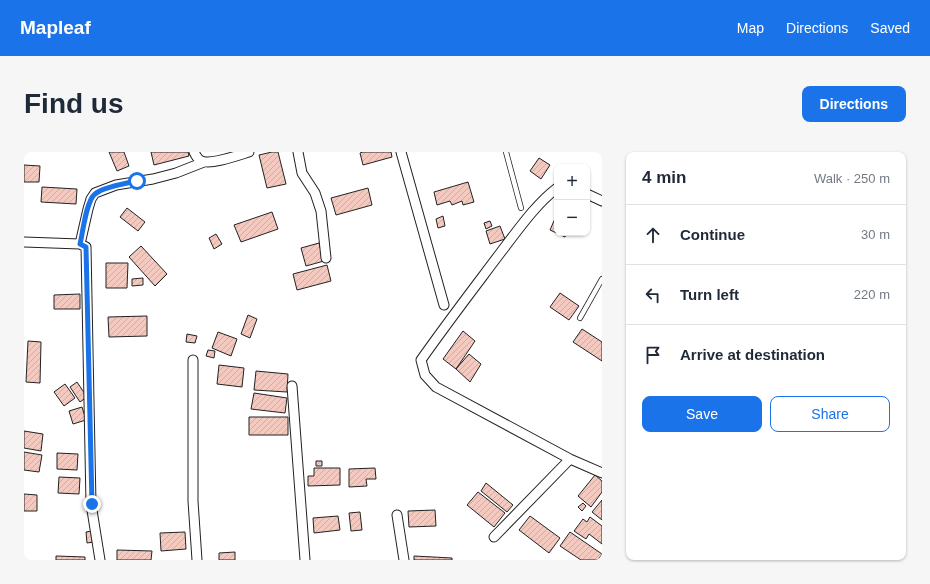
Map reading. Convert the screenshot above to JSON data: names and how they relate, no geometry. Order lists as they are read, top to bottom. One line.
{"page":{"header":"Mapleaf","nav":["Map","Directions","Saved"],"buttons":["Directions",["Save","Share"]],"title":"Find us","heading":["4 min","Walk · 250 m"],"map_buttons":["+","−"],"list":[["Continue","30 m"],["Turn left","220 m"],"Arrive at destination"]}}
